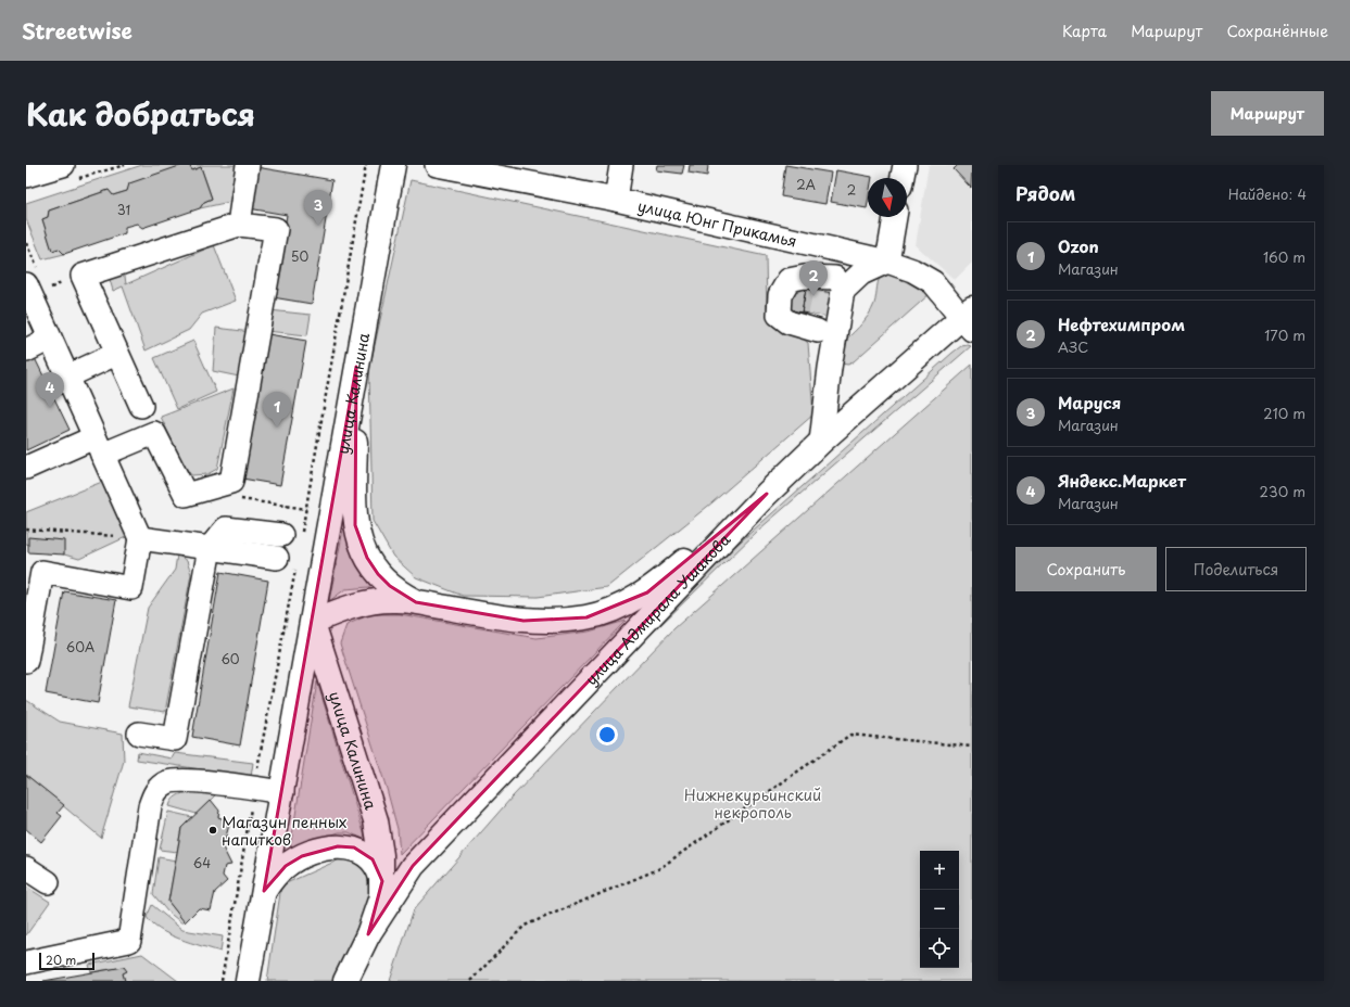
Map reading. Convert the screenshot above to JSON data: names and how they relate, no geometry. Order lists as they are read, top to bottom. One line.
{"streets":{"main road":["улица Калинина","улица Адмирала Ушакова"],"street":["улица Юнг Прикамья"]},"crossings":[["улица Юнг Прикамья","улица Адмирала Ушакова"],["улица Калинина","улица Адмирала Ушакова"]],"parks":["Нижнекурьинский некрополь"],"places":["Магазин пенных напитков"],"house_numbers":["2А","2","31","50","60А","60","64"],"scale_bar":"20 m","north":"bottom","page":{"header":"Streetwise","nav":["Карта","Маршрут","Сохранённые"],"title":"Как добраться","buttons":["Маршрут",["Сохранить","Поделиться"]],"heading":["Рядом","Найдено: 4"],"pins":["3","2","4","1"],"list":[{"mark":"1","name":"Ozon","note":"Магазин","value":"160 m"},{"mark":"2","name":"Нефтехимпром","note":"АЗС","value":"170 m"},{"mark":"3","name":"Маруся","note":"Магазин","value":"210 m"},{"mark":"4","name":"Яндекс.Маркет","note":"Магазин","value":"230 m"}],"map_buttons":["+","−"],"scale":"20 m"}}
